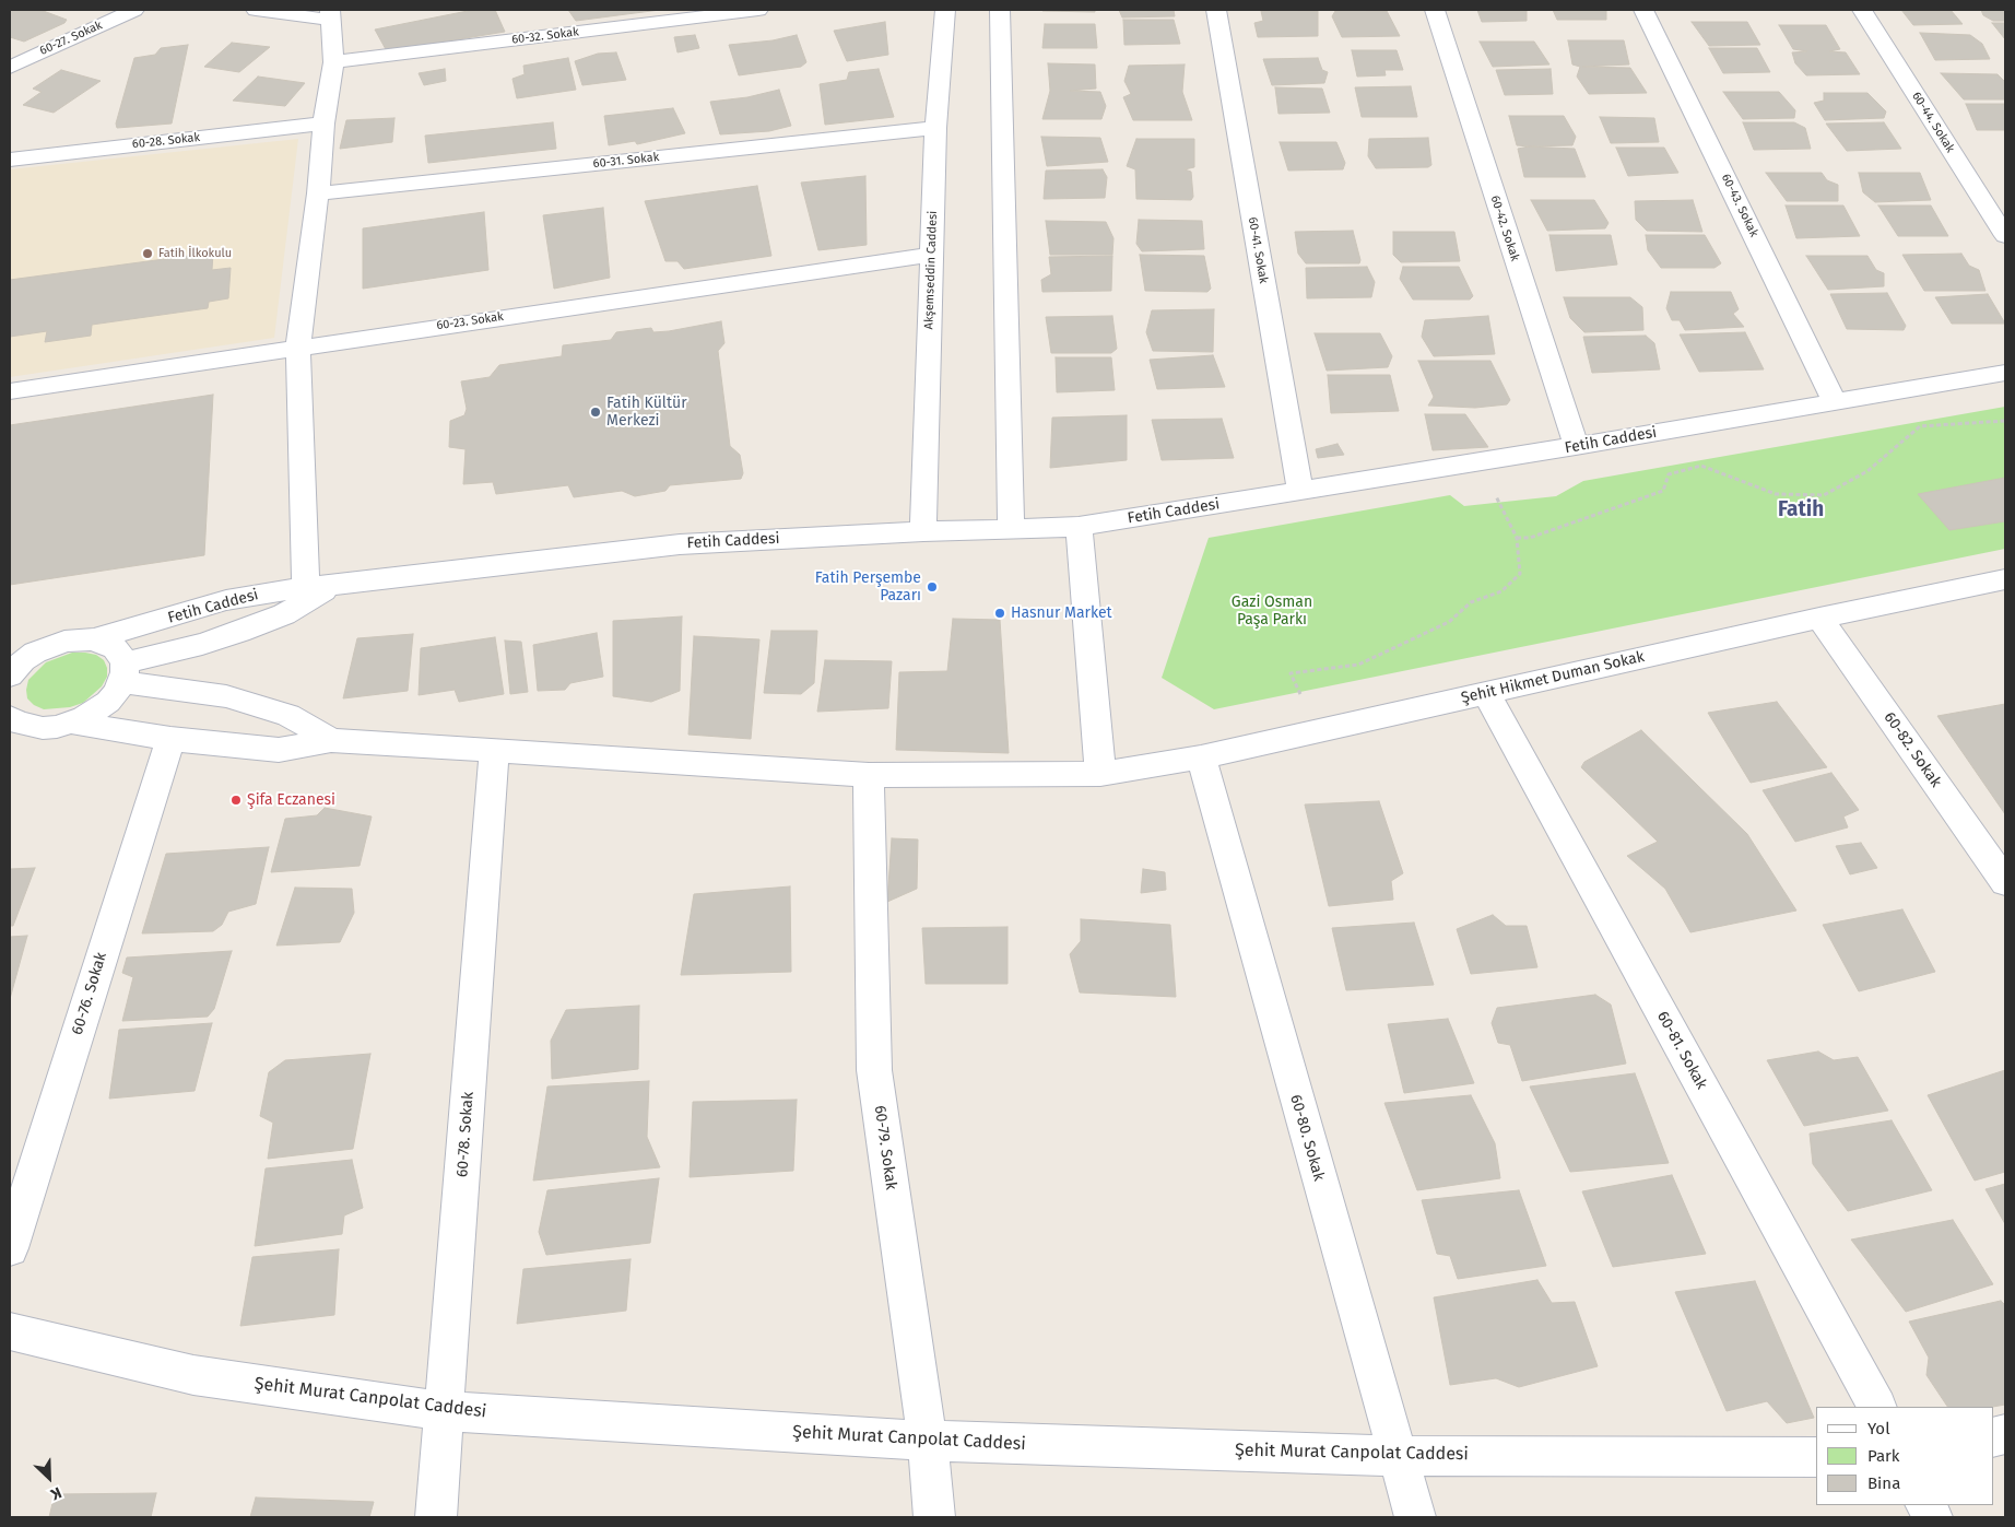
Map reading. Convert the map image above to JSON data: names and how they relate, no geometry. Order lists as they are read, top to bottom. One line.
{"streets":{"street":["60-32. Sokak","60-27. Sokak","60-44. Sokak","60-28. Sokak","60-31. Sokak","60-43. Sokak","60-42. Sokak","60-41. Sokak","Akşemseddin Caddesi","60-23. Sokak","Fetih Caddesi","Şehit Hikmet Duman Sokak","60-82. Sokak","60-76. Sokak","60-81. Sokak","60-78. Sokak","60-80. Sokak","60-79. Sokak","Şehit Murat Canpolat Caddesi"]},"crossings":[["60-31. Sokak","Akşemseddin Caddesi"],["60-43. Sokak","Fetih Caddesi"],["60-42. Sokak","Fetih Caddesi"],["60-41. Sokak","Fetih Caddesi"],["Akşemseddin Caddesi","60-23. Sokak"],["Akşemseddin Caddesi","Fetih Caddesi"],["Şehit Hikmet Duman Sokak","60-82. Sokak"],["Şehit Hikmet Duman Sokak","60-81. Sokak"],["Şehit Hikmet Duman Sokak","60-78. Sokak"],["Şehit Hikmet Duman Sokak","60-80. Sokak"],["Şehit Hikmet Duman Sokak","60-79. Sokak"],["60-78. Sokak","Şehit Murat Canpolat Caddesi"],["60-80. Sokak","Şehit Murat Canpolat Caddesi"],["60-79. Sokak","Şehit Murat Canpolat Caddesi"]],"districts":["Fatih"],"parks":["Gazi Osman Paşa Parkı"],"places":["Fatih İlkokulu","Fatih Kültür Merkezi","Fatih Perşembe Pazarı","Hasnur Market","Şifa Eczanesi"],"legend":["Yol","Park","Bina"],"north":"bottom right"}
